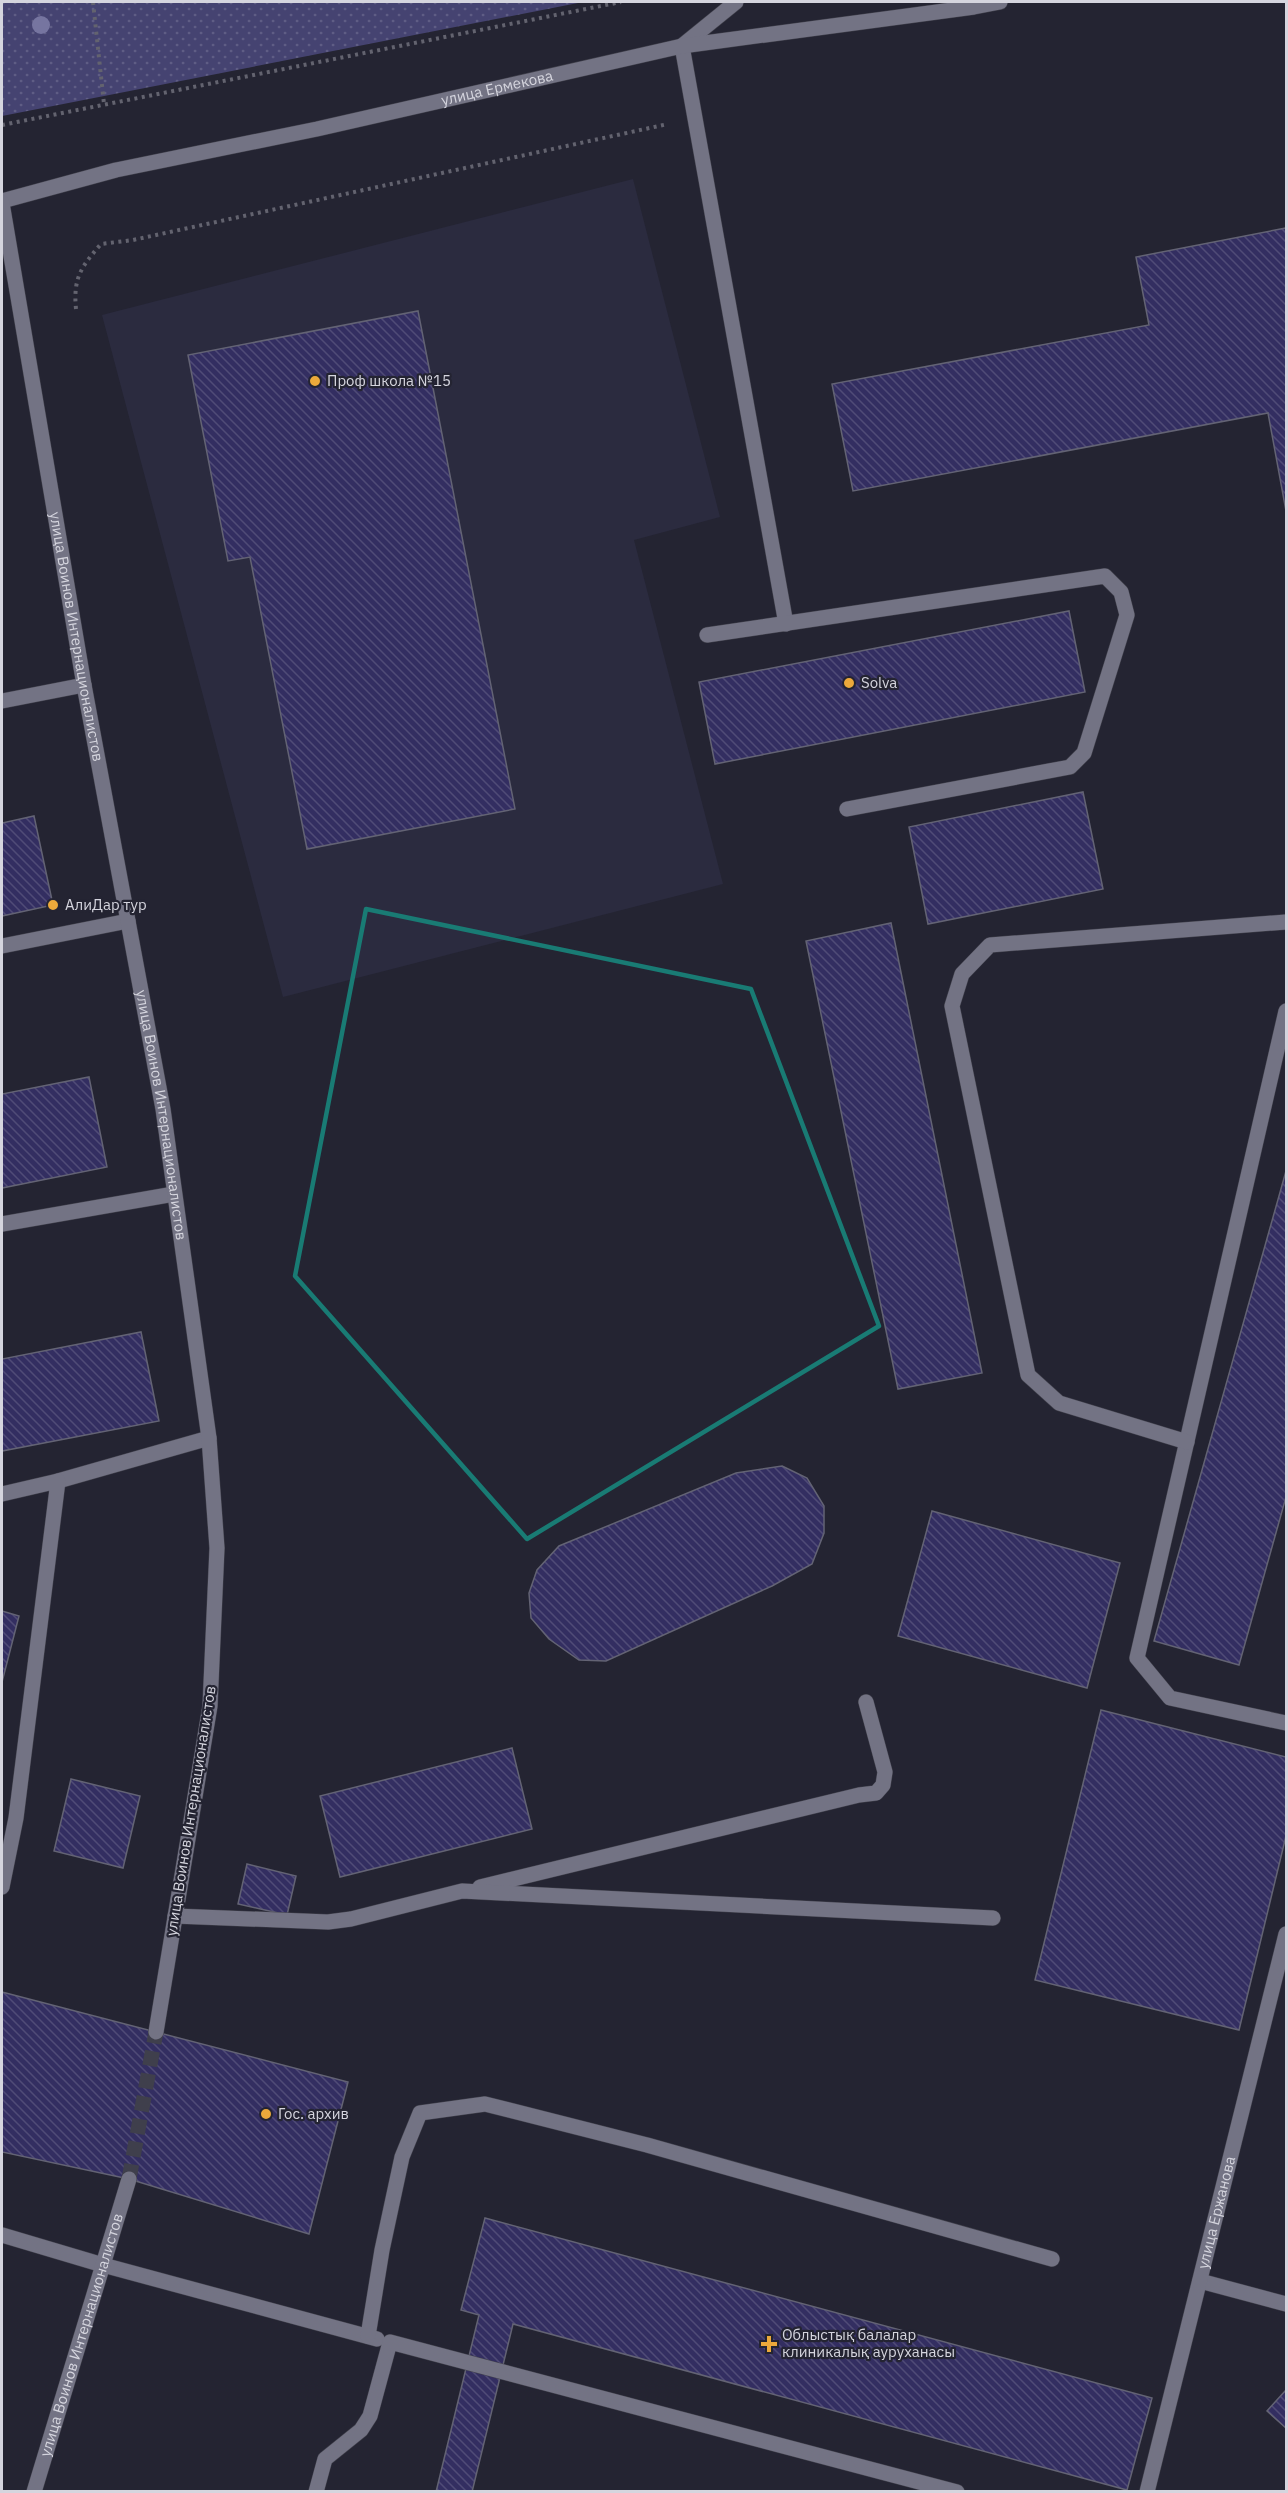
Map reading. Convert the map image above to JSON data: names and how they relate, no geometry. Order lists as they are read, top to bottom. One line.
{"streets":{"main road":["улица Ермекова","улица Воинов Интернационалистов","улица Ержанова"]},"crossings":[["улица Ермекова","улица Воинов Интернационалистов"]],"places":{"other":["Проф школа №15","Solva","АлиДар тур","Гос. архив"],"health":["Облыстық балалар клиникалық ауруханасы"]}}
